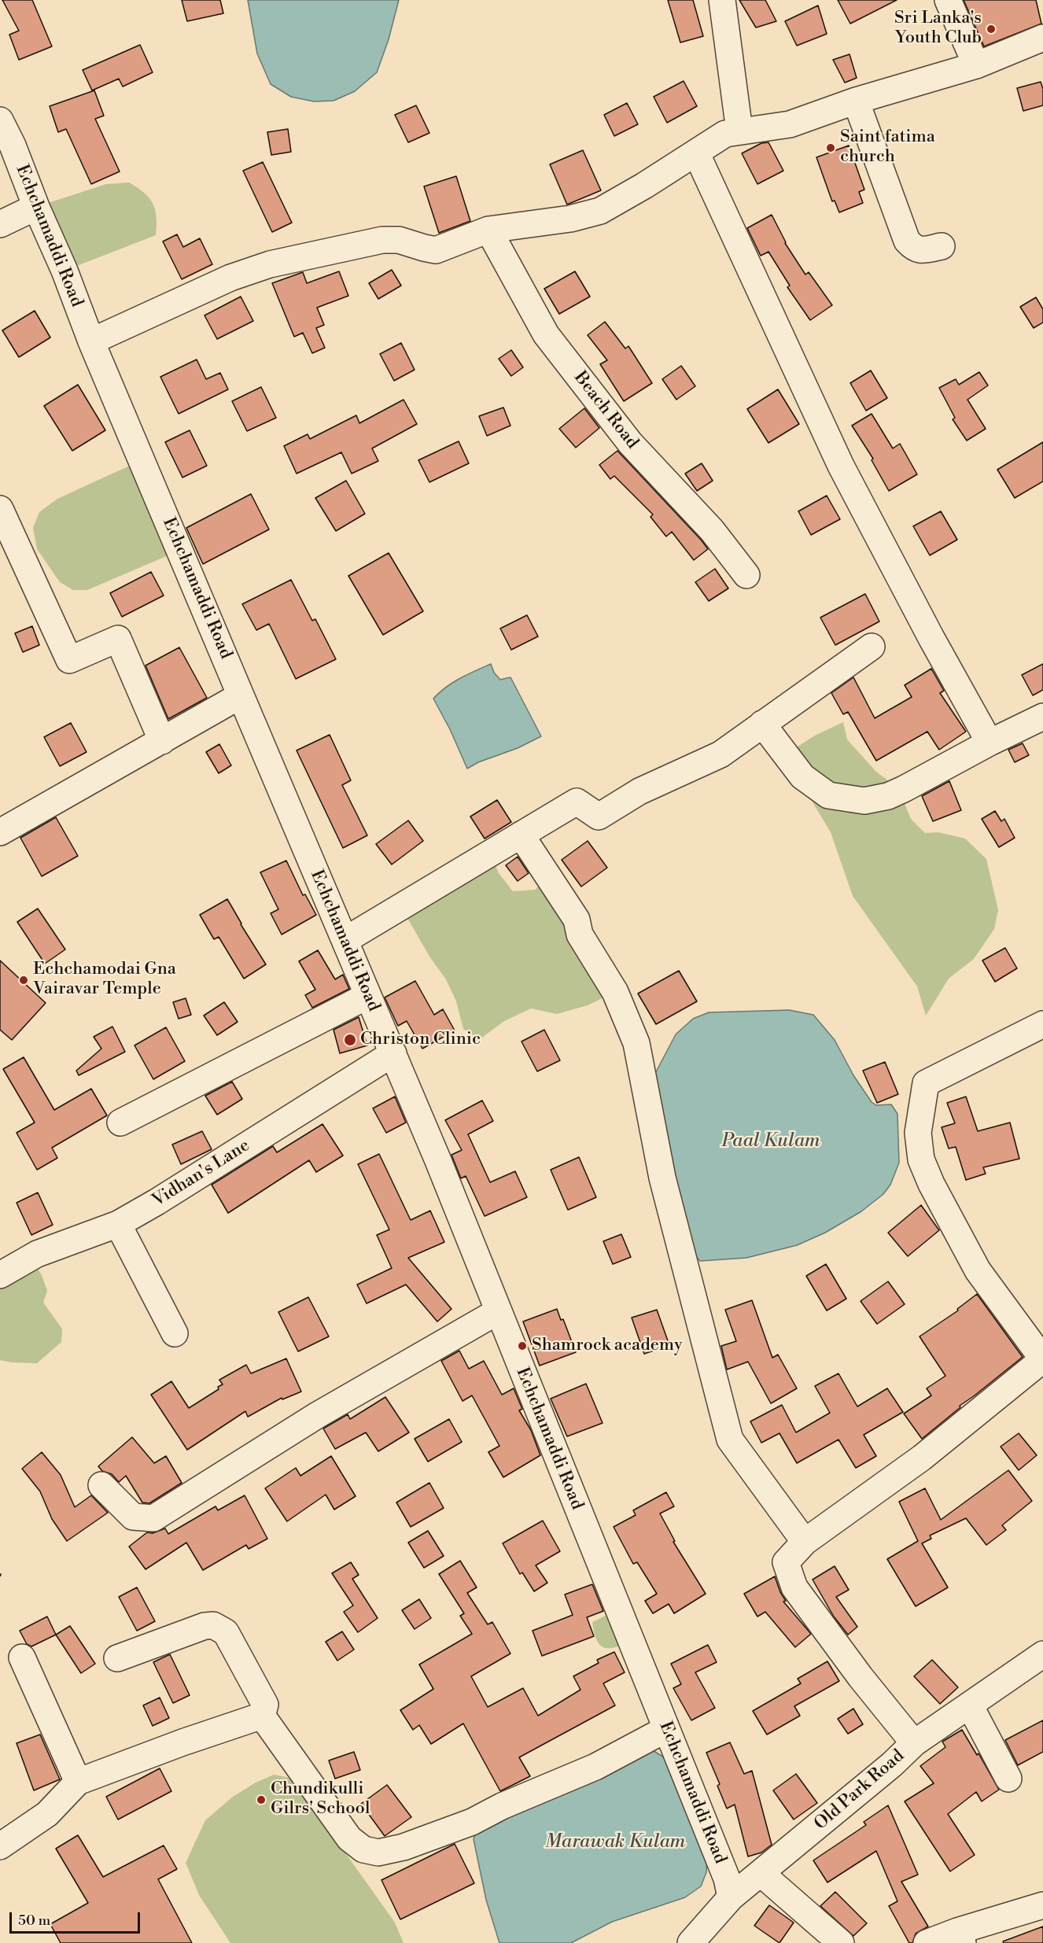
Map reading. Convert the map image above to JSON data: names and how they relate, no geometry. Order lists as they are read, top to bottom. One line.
{"streets":{"street":["Echchamaddi Road","Beach Road","Vidhan's Lane","Old Park Road"]},"crossings":[["Echchamaddi Road","Vidhan's Lane"],["Echchamaddi Road","Old Park Road"]],"water":["Paal Kulam","Marawak Kulam"],"places":["Sri Lanka's Youth Club","Saint fatima church","Echchamodai Gna Vairavar Temple","Christon Clinic","Shamrock academy","Chundikulli Gilrs' School"],"scale_bar":"50 m"}
